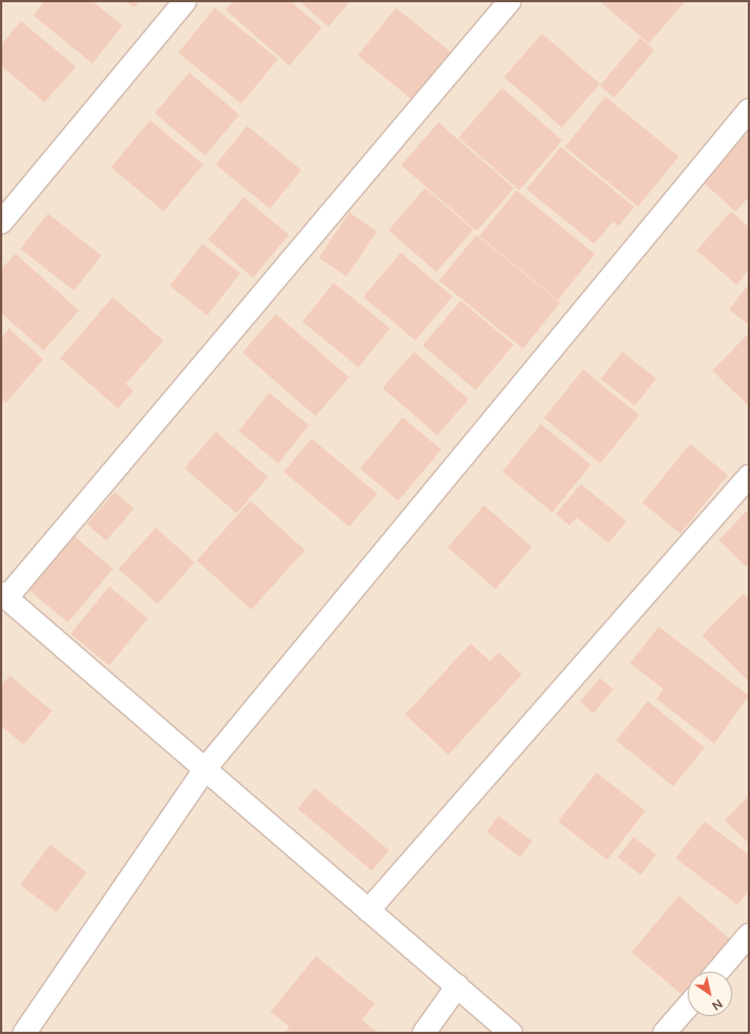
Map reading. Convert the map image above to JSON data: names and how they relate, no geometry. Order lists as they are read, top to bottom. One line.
{"north":"bottom right"}
